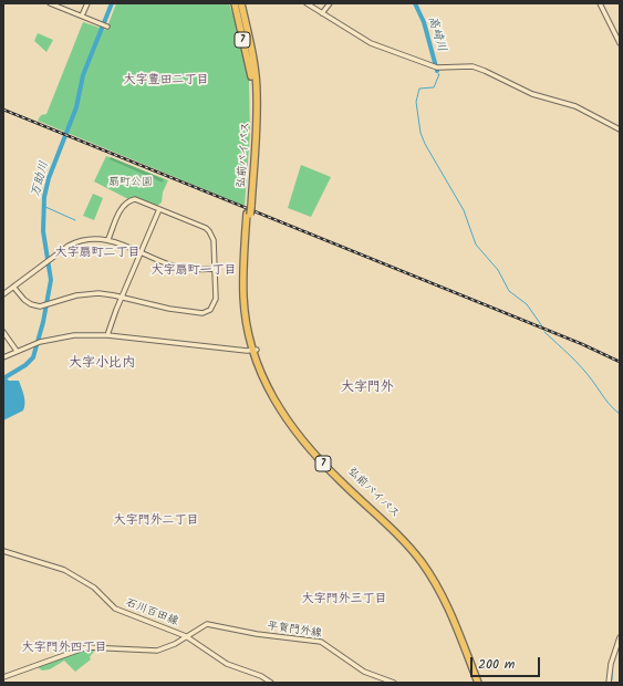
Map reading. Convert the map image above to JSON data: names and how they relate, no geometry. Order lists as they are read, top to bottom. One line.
{"streets":{"highway":["7","弘前バイパス"],"street":["石川百田線","平賀門外線"]},"crossings":[["7","弘前バイパス"],["石川百田線","平賀門外線"]],"districts":["大字豊田二丁目","大字扇町二丁目","大字扇町一丁目","大字小比内","大字門外","大字門外二丁目","大字門外三丁目","大字門外四丁目"],"water":["高崎川","万助川"],"parks":["扇町公園"],"scale_bar":"200 m"}
